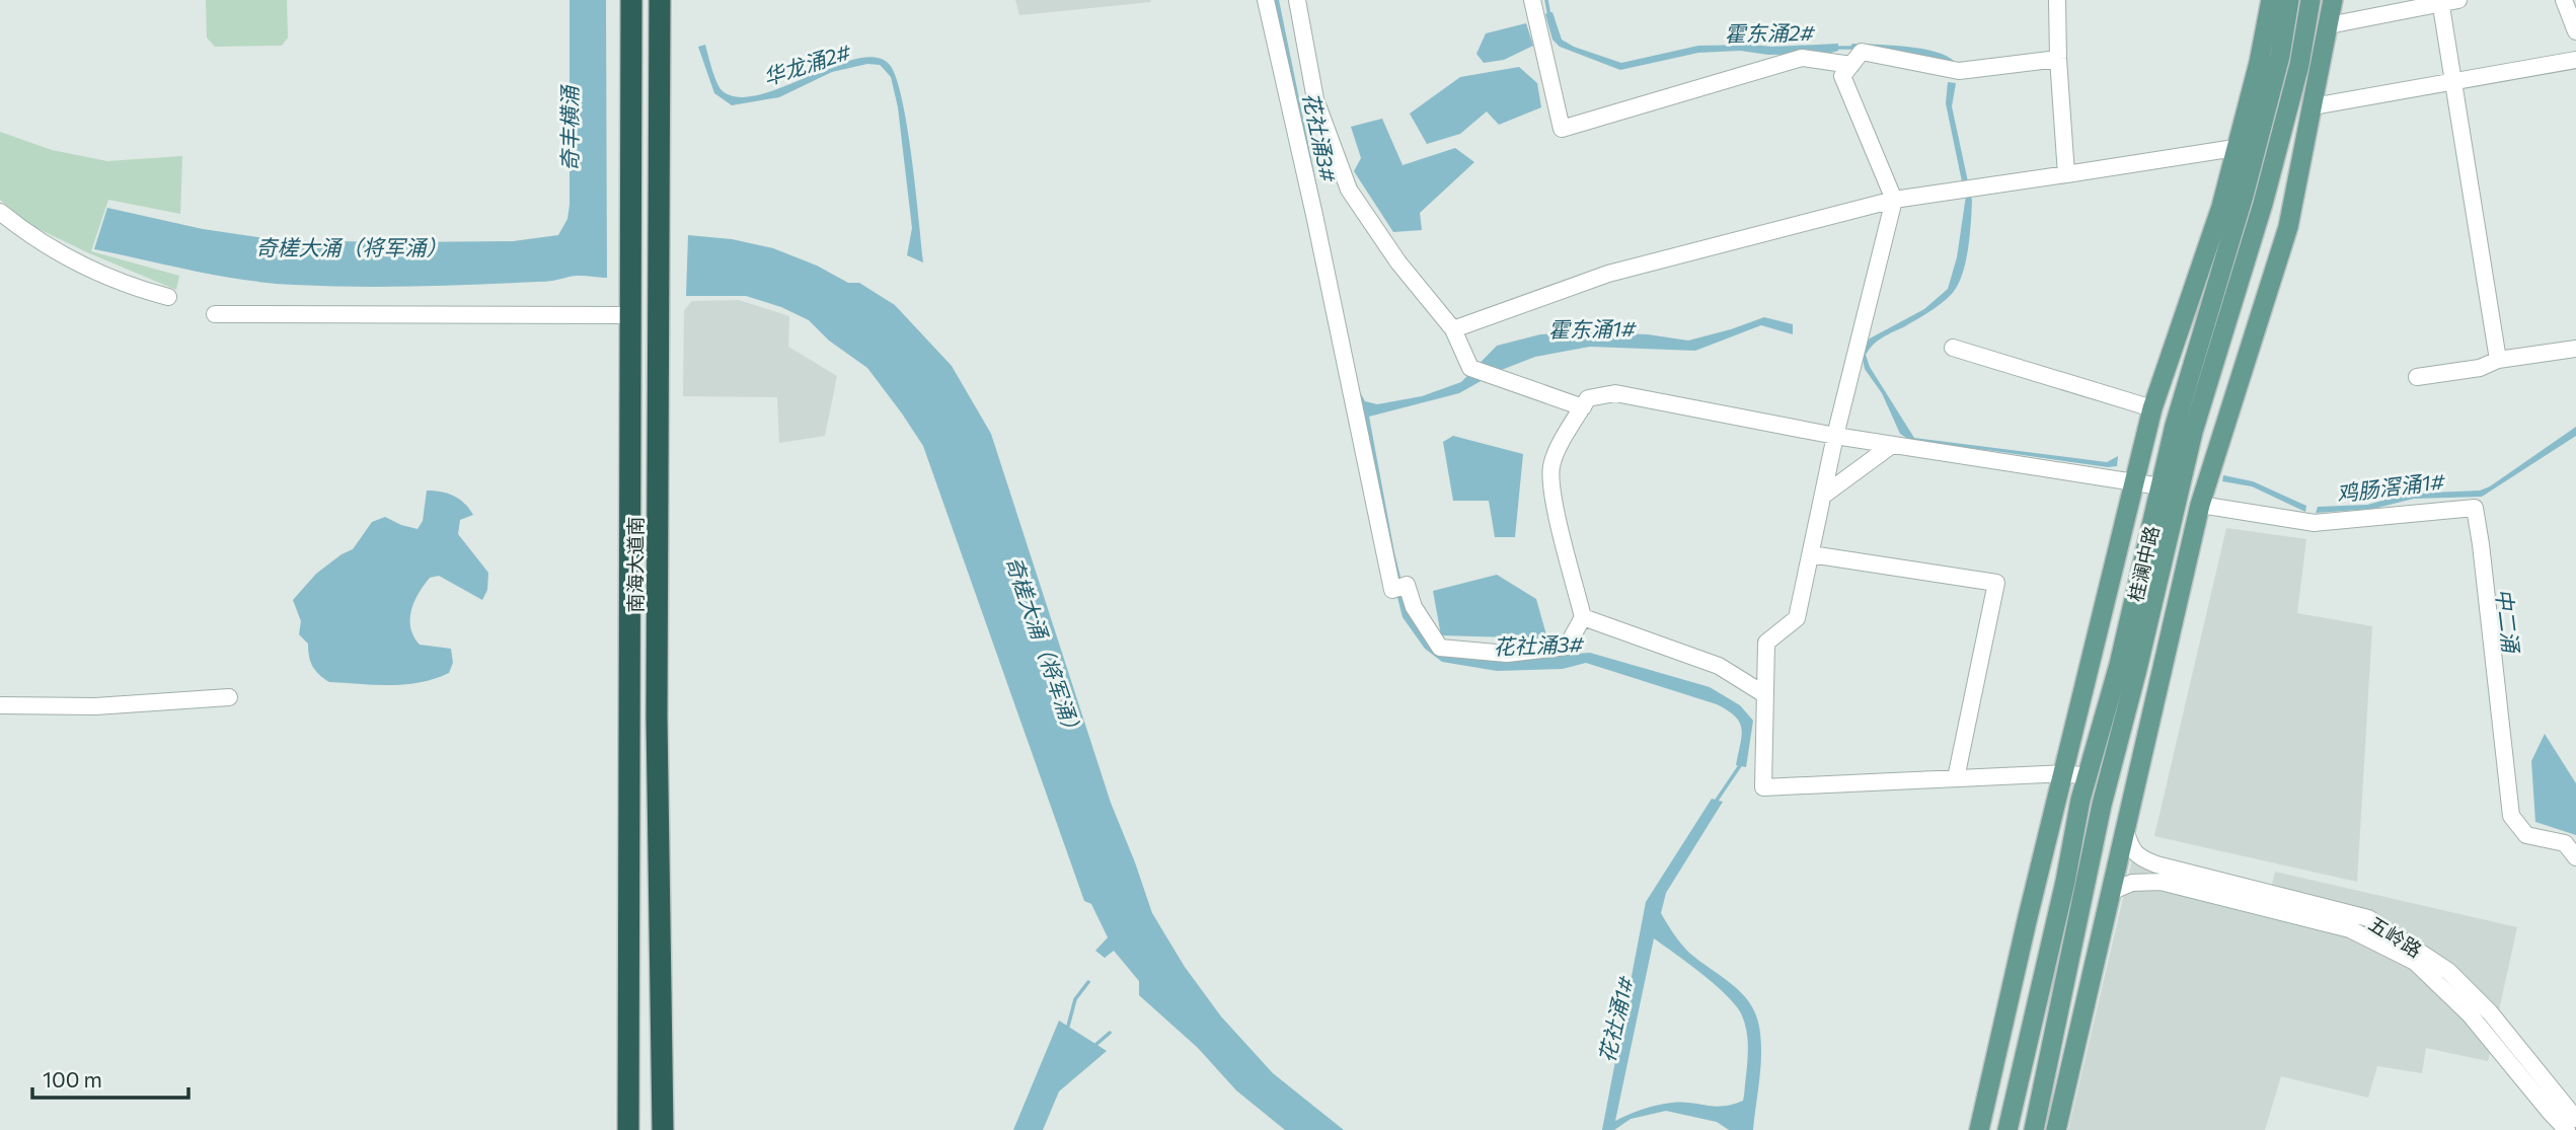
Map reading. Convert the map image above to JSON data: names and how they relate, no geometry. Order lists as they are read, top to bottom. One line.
{"streets":{"highway":["南海大道南"],"main road":["桂澜中路"],"street":["五岭路"]},"water":["霍东涌2#","华龙涌2#","奇丰横涌","花社涌3#","奇槎大涌（将军涌）","霍东涌1#","鸡肠滘涌1#","中二涌","花社涌1#"],"scale_bar":"100 m"}
